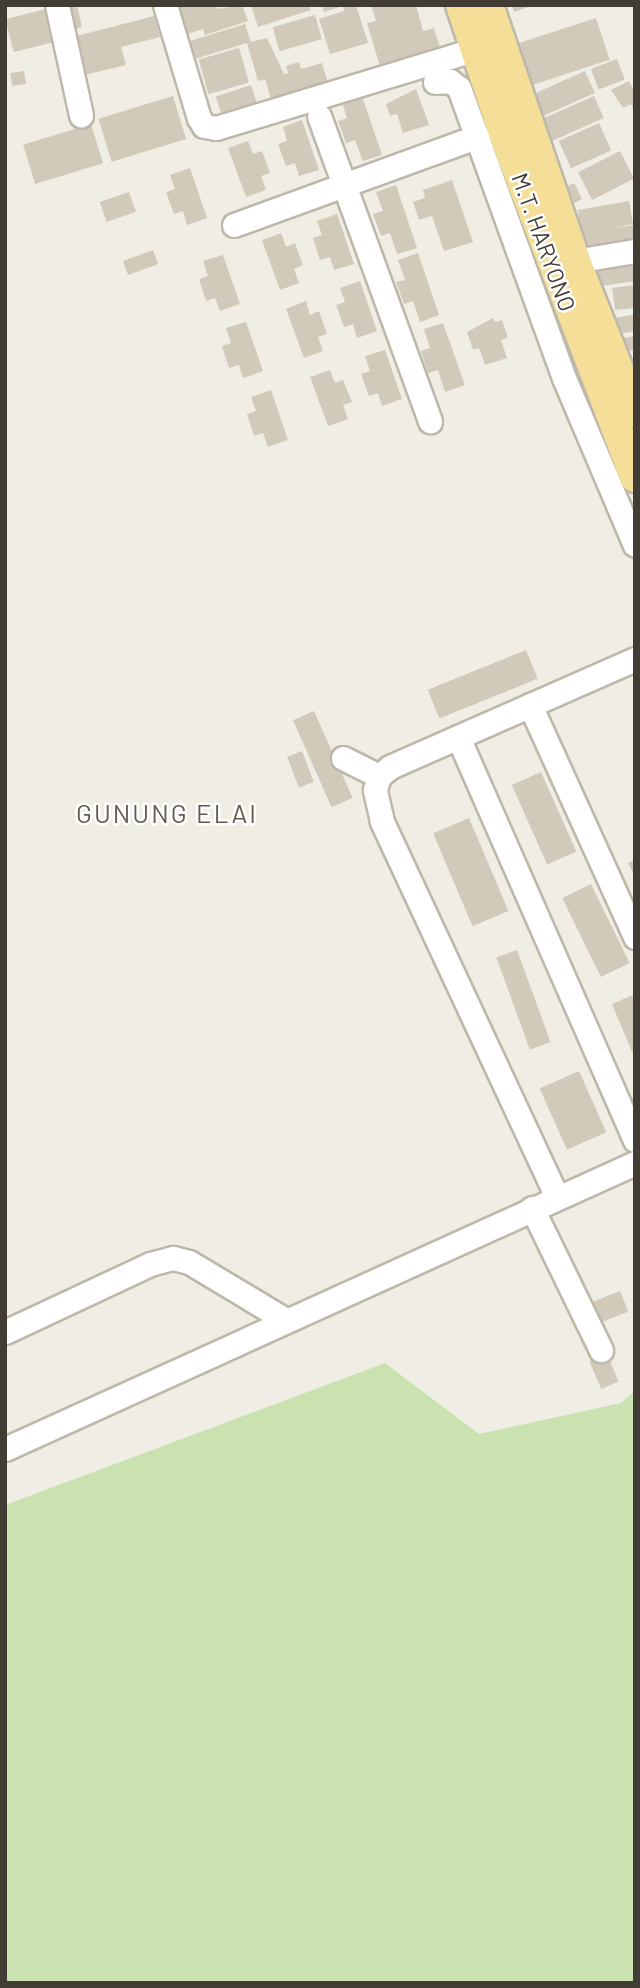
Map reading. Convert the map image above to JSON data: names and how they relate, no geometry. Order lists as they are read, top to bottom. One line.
{"streets":{"main road":["M.T. HARYONO"]},"districts":["GUNUNG ELAI"]}
